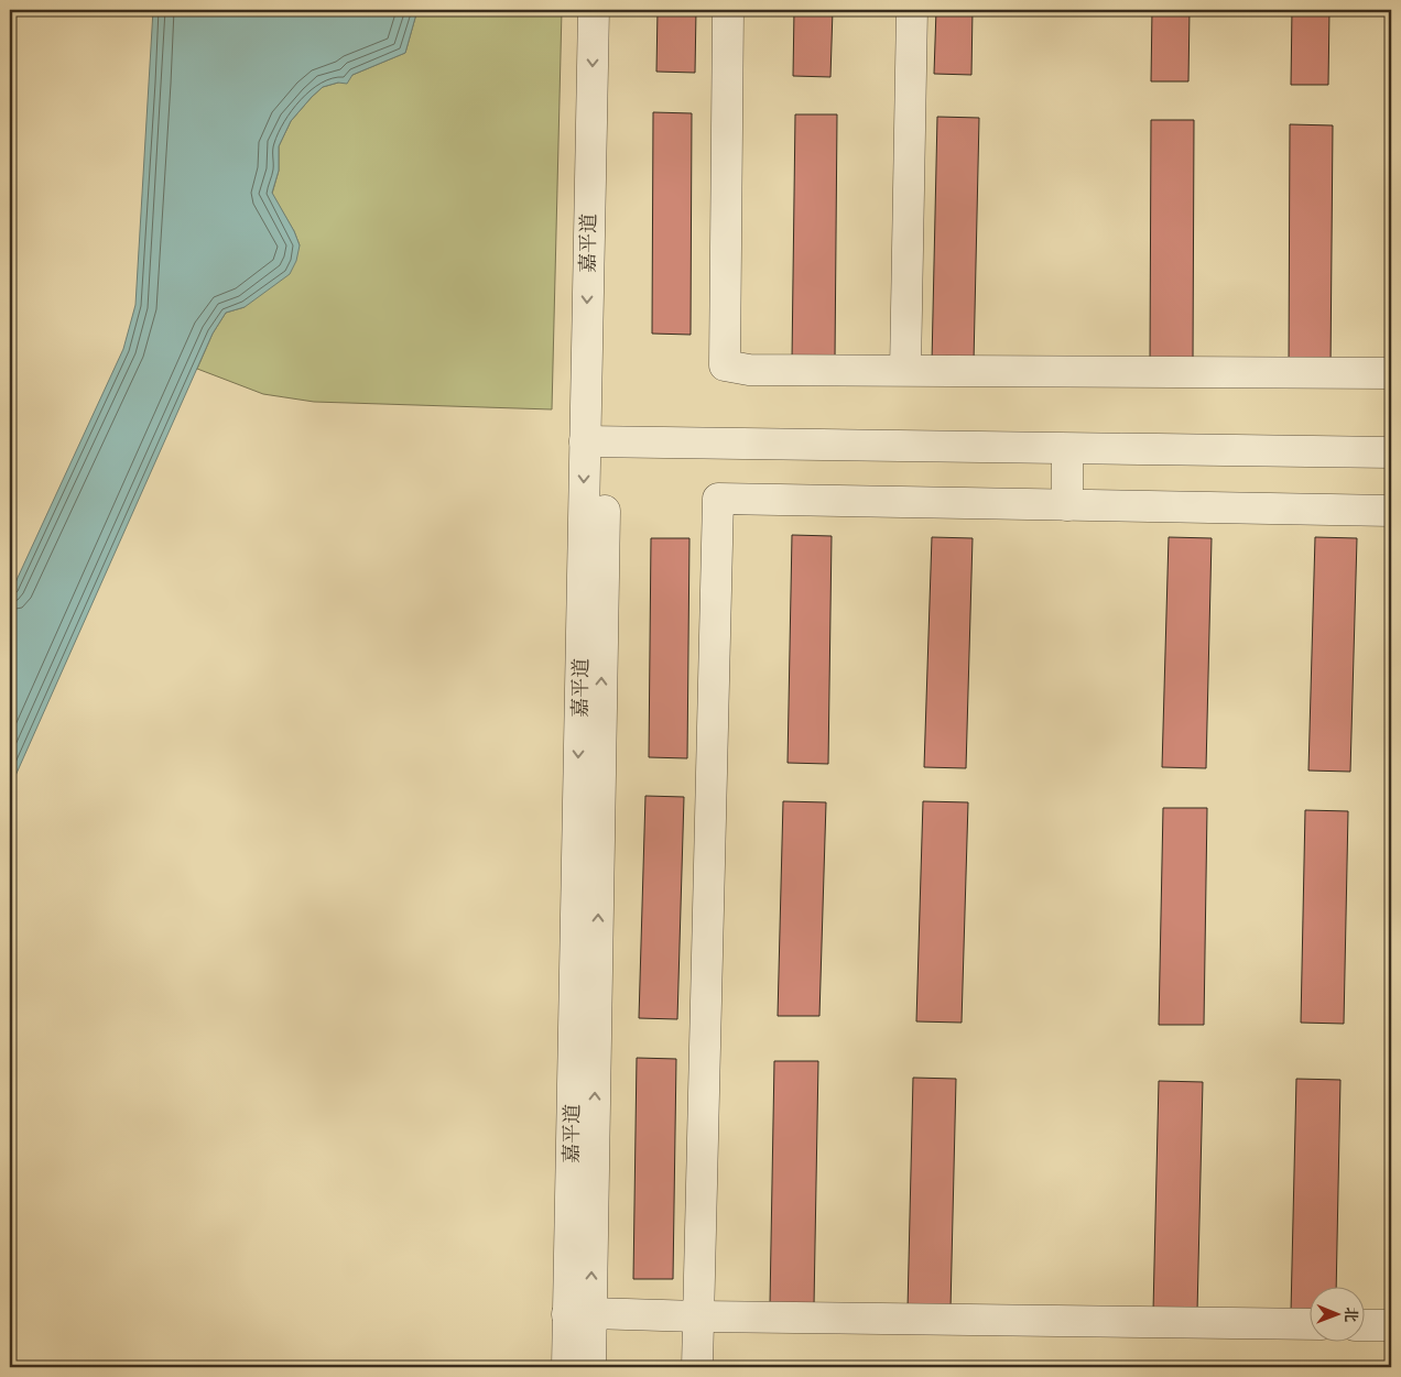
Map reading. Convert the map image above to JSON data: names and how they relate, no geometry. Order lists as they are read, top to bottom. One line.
{"streets":{"street":["嘉平道"]},"north":"right"}
